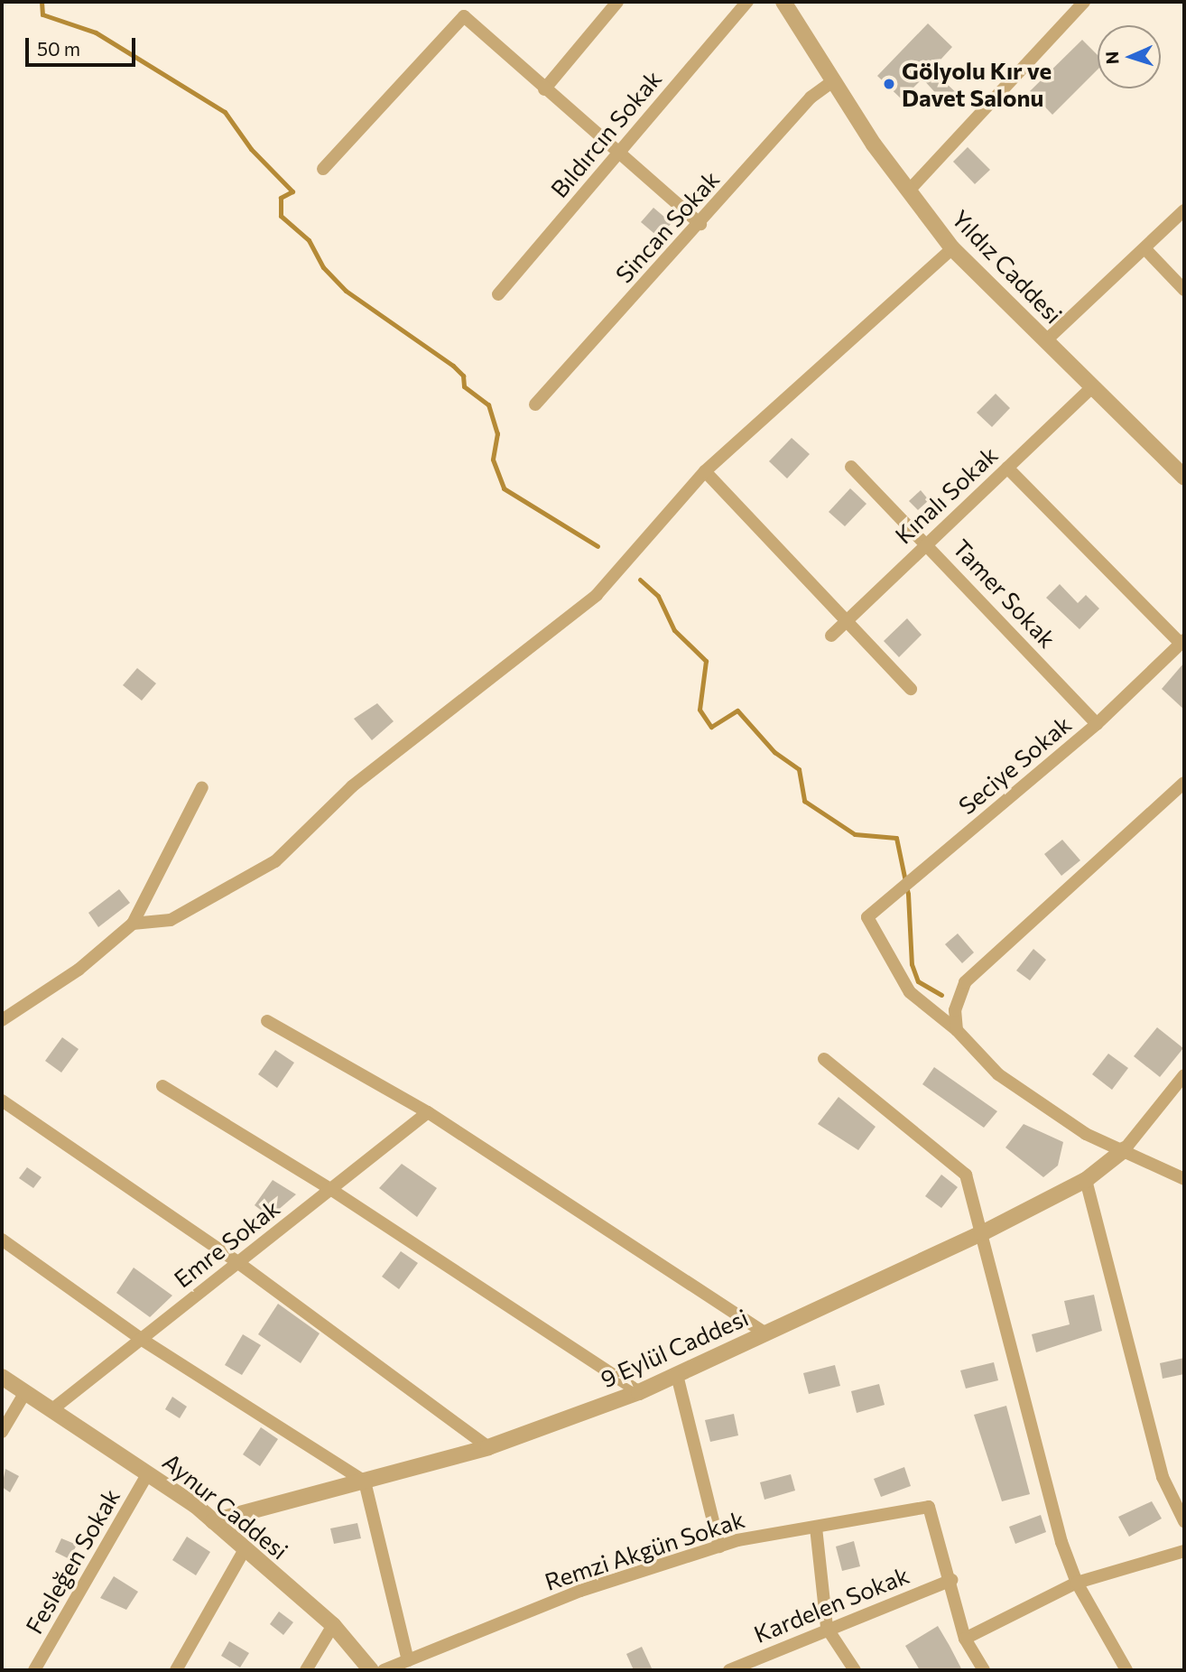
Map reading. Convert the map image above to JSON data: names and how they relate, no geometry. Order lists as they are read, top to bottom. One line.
{"streets":{"street":["Bıldırcın Sokak","Sincan Sokak","Yıldız Caddesi","Kınalı Sokak","Tamer Sokak","Seciye Sokak","Emre Sokak","9 Eylül Caddesi","Aynur Caddesi","Remzi Akgün Sokak","Fesleğen Sokak","Kardelen Sokak"]},"crossings":[["Sincan Sokak","Yıldız Caddesi"],["Yıldız Caddesi","Kınalı Sokak"],["Kınalı Sokak","Tamer Sokak"],["Tamer Sokak","Seciye Sokak"],["Emre Sokak","Aynur Caddesi"],["9 Eylül Caddesi","Aynur Caddesi"],["Aynur Caddesi","Fesleğen Sokak"],["Remzi Akgün Sokak","Kardelen Sokak"]],"places":["Gölyolu Kır ve Davet Salonu"],"scale_bar":"50 m","north":"left"}
